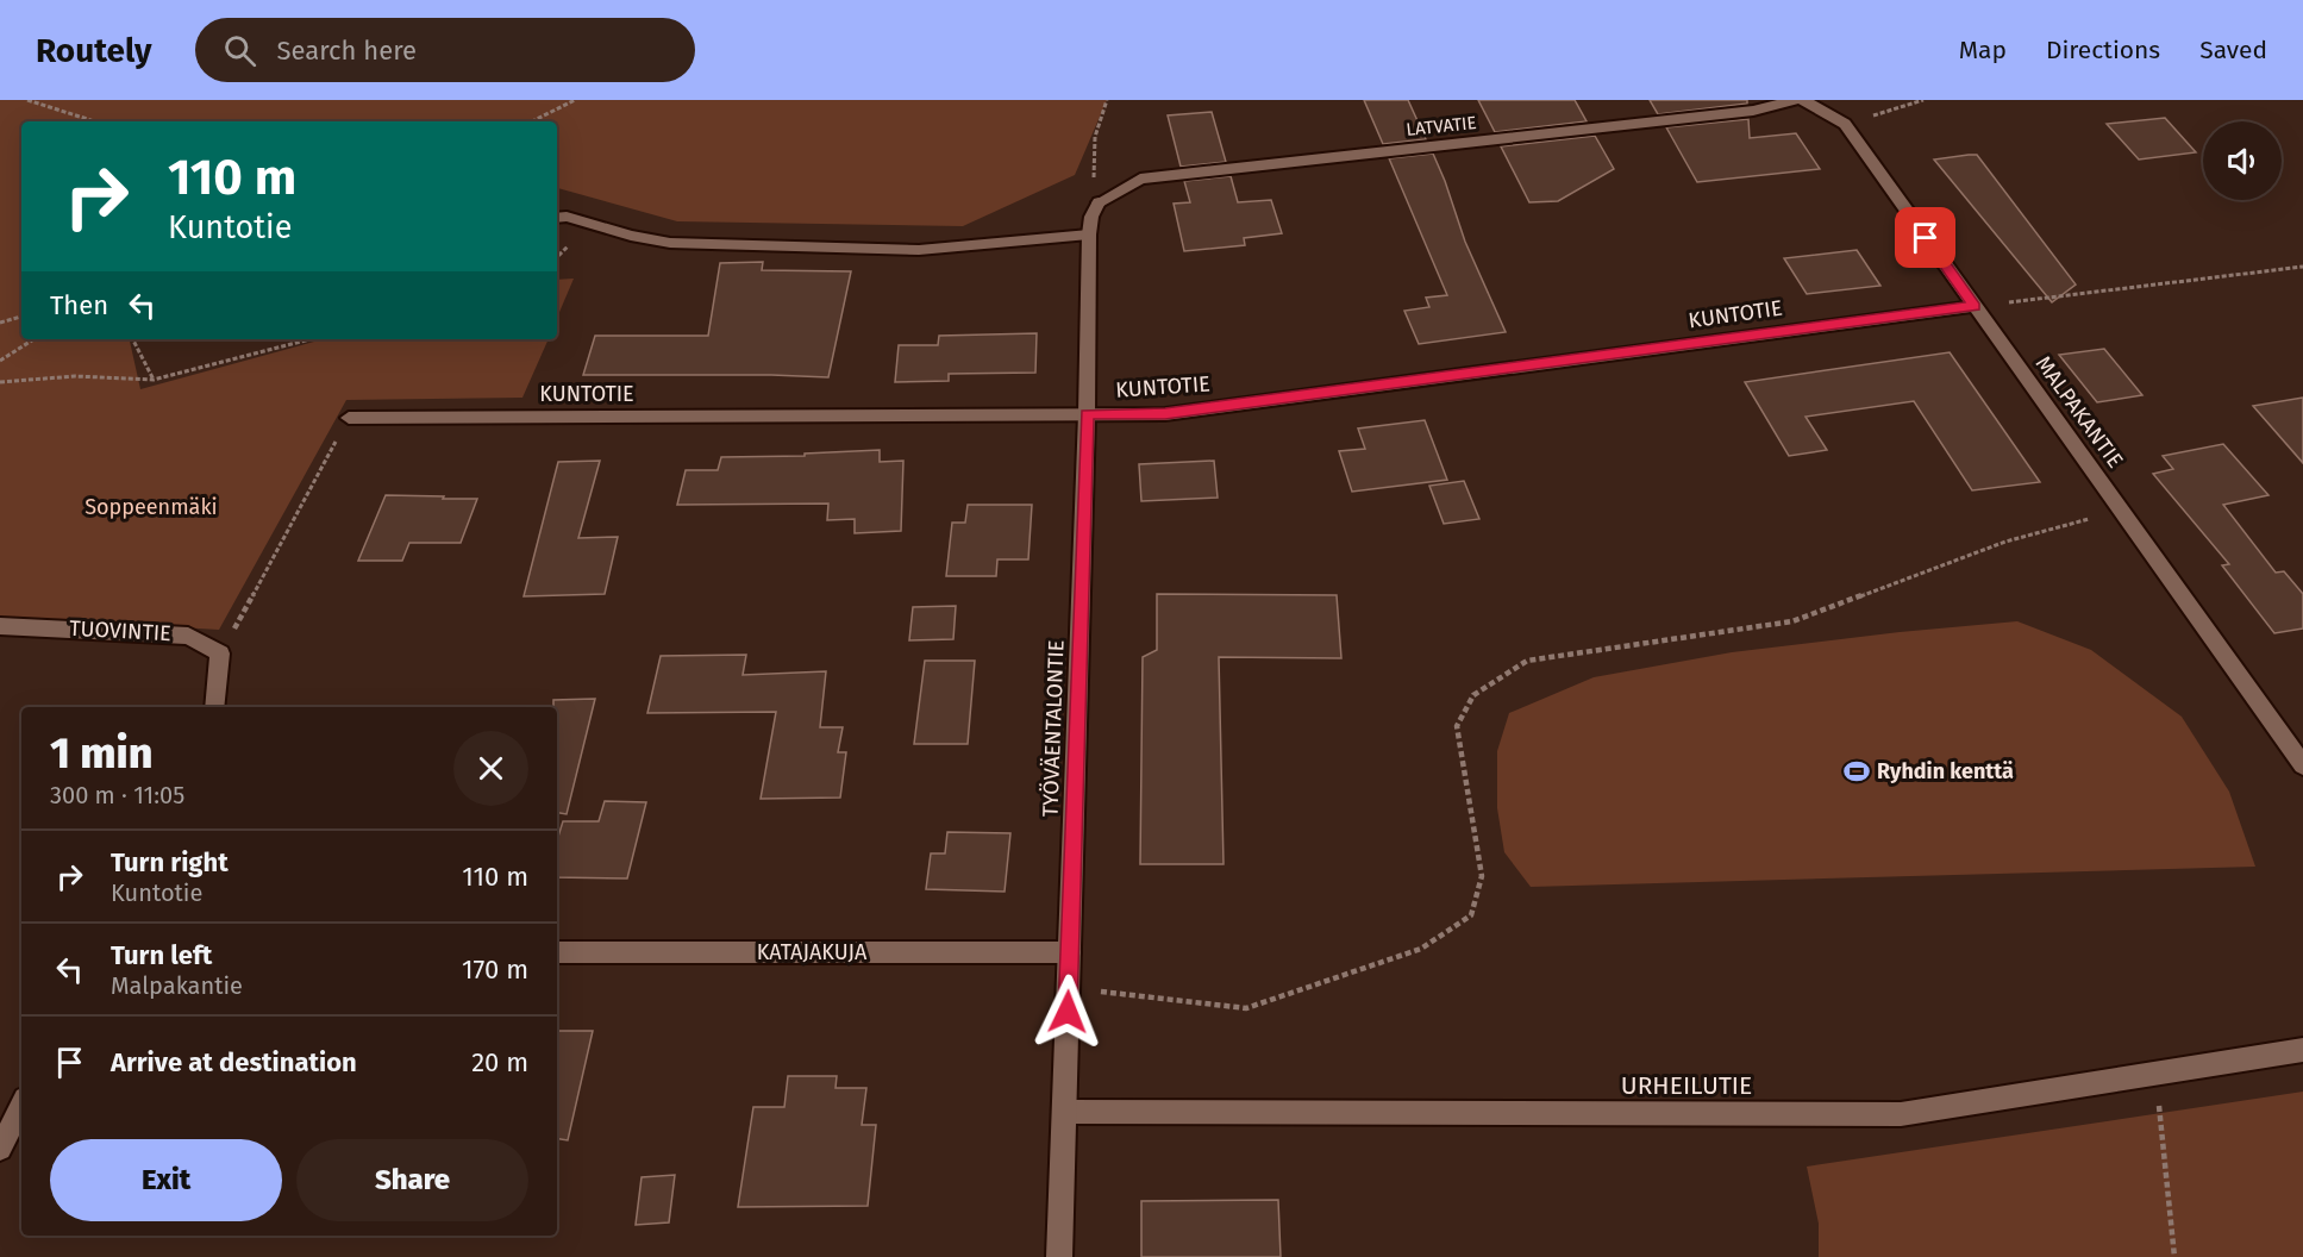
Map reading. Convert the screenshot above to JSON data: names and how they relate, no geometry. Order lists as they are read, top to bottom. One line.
{"streets":{"street":["LATVATIE","KUNTOTIE","MALPAKANTIE","TUOVINTIE","TYÖVÄENTALONTIE","KATAJAKUJA","URHEILUTIE"]},"crossings":[["LATVATIE","TYÖVÄENTALONTIE"],["KUNTOTIE","MALPAKANTIE"],["KUNTOTIE","TYÖVÄENTALONTIE"],["TYÖVÄENTALONTIE","KATAJAKUJA"],["TYÖVÄENTALONTIE","URHEILUTIE"]],"parks":["Soppeenmäki"],"places":{"sports":["Ryhdin kenttä"]},"page":{"header":"Routely","search":"Search here","nav":["Map","Directions","Saved"],"turn":["110 m","Kuntotie"],"then":"Then","heading":["1 min","300 m · 11:05"],"list":[{"name":"Turn right","note":"Kuntotie","value":"110 m"},{"name":"Turn left","note":"Malpakantie","value":"170 m"},{"name":"Arrive at destination","value":"20 m"}],"buttons":["Exit","Share"]}}
